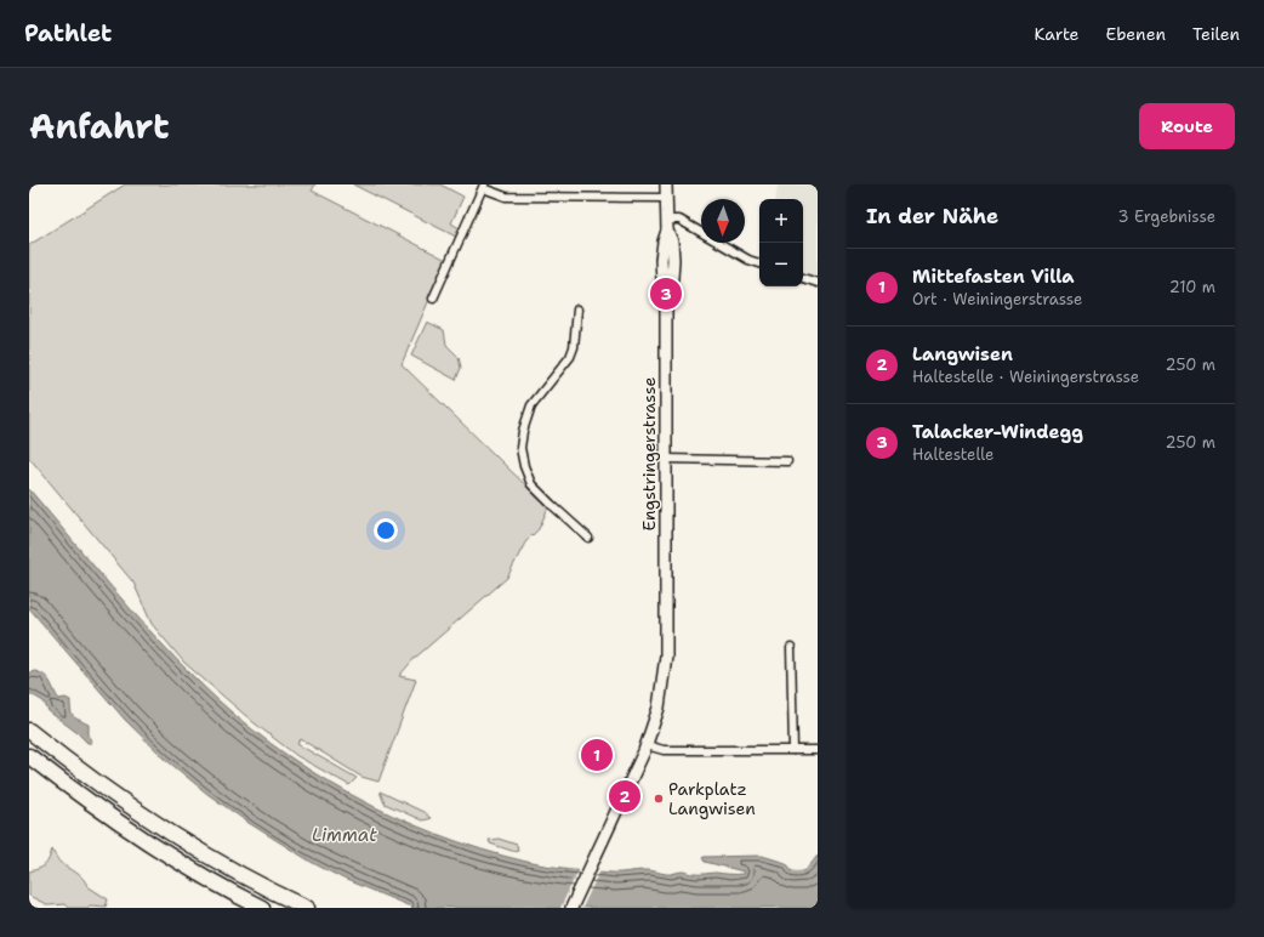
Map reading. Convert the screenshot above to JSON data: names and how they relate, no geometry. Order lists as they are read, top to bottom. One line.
{"streets":{"main road":["Engstringerstrasse"]},"water":["Limmat"],"places":["Parkplatz Langwisen"],"north":"bottom","page":{"header":"Pathlet","nav":["Karte","Ebenen","Teilen"],"title":"Anfahrt","buttons":"Route","heading":["In der Nähe","3 Ergebnisse"],"map_buttons":["+","−"],"list":[{"mark":"1","name":"Mittefasten Villa","note":"Ort · Weiningerstrasse","value":"210 m"},{"mark":"2","name":"Langwisen","note":"Haltestelle · Weiningerstrasse","value":"250 m"},{"mark":"3","name":"Talacker-Windegg","note":"Haltestelle","value":"250 m"}],"pins":["3","1","2"]}}
